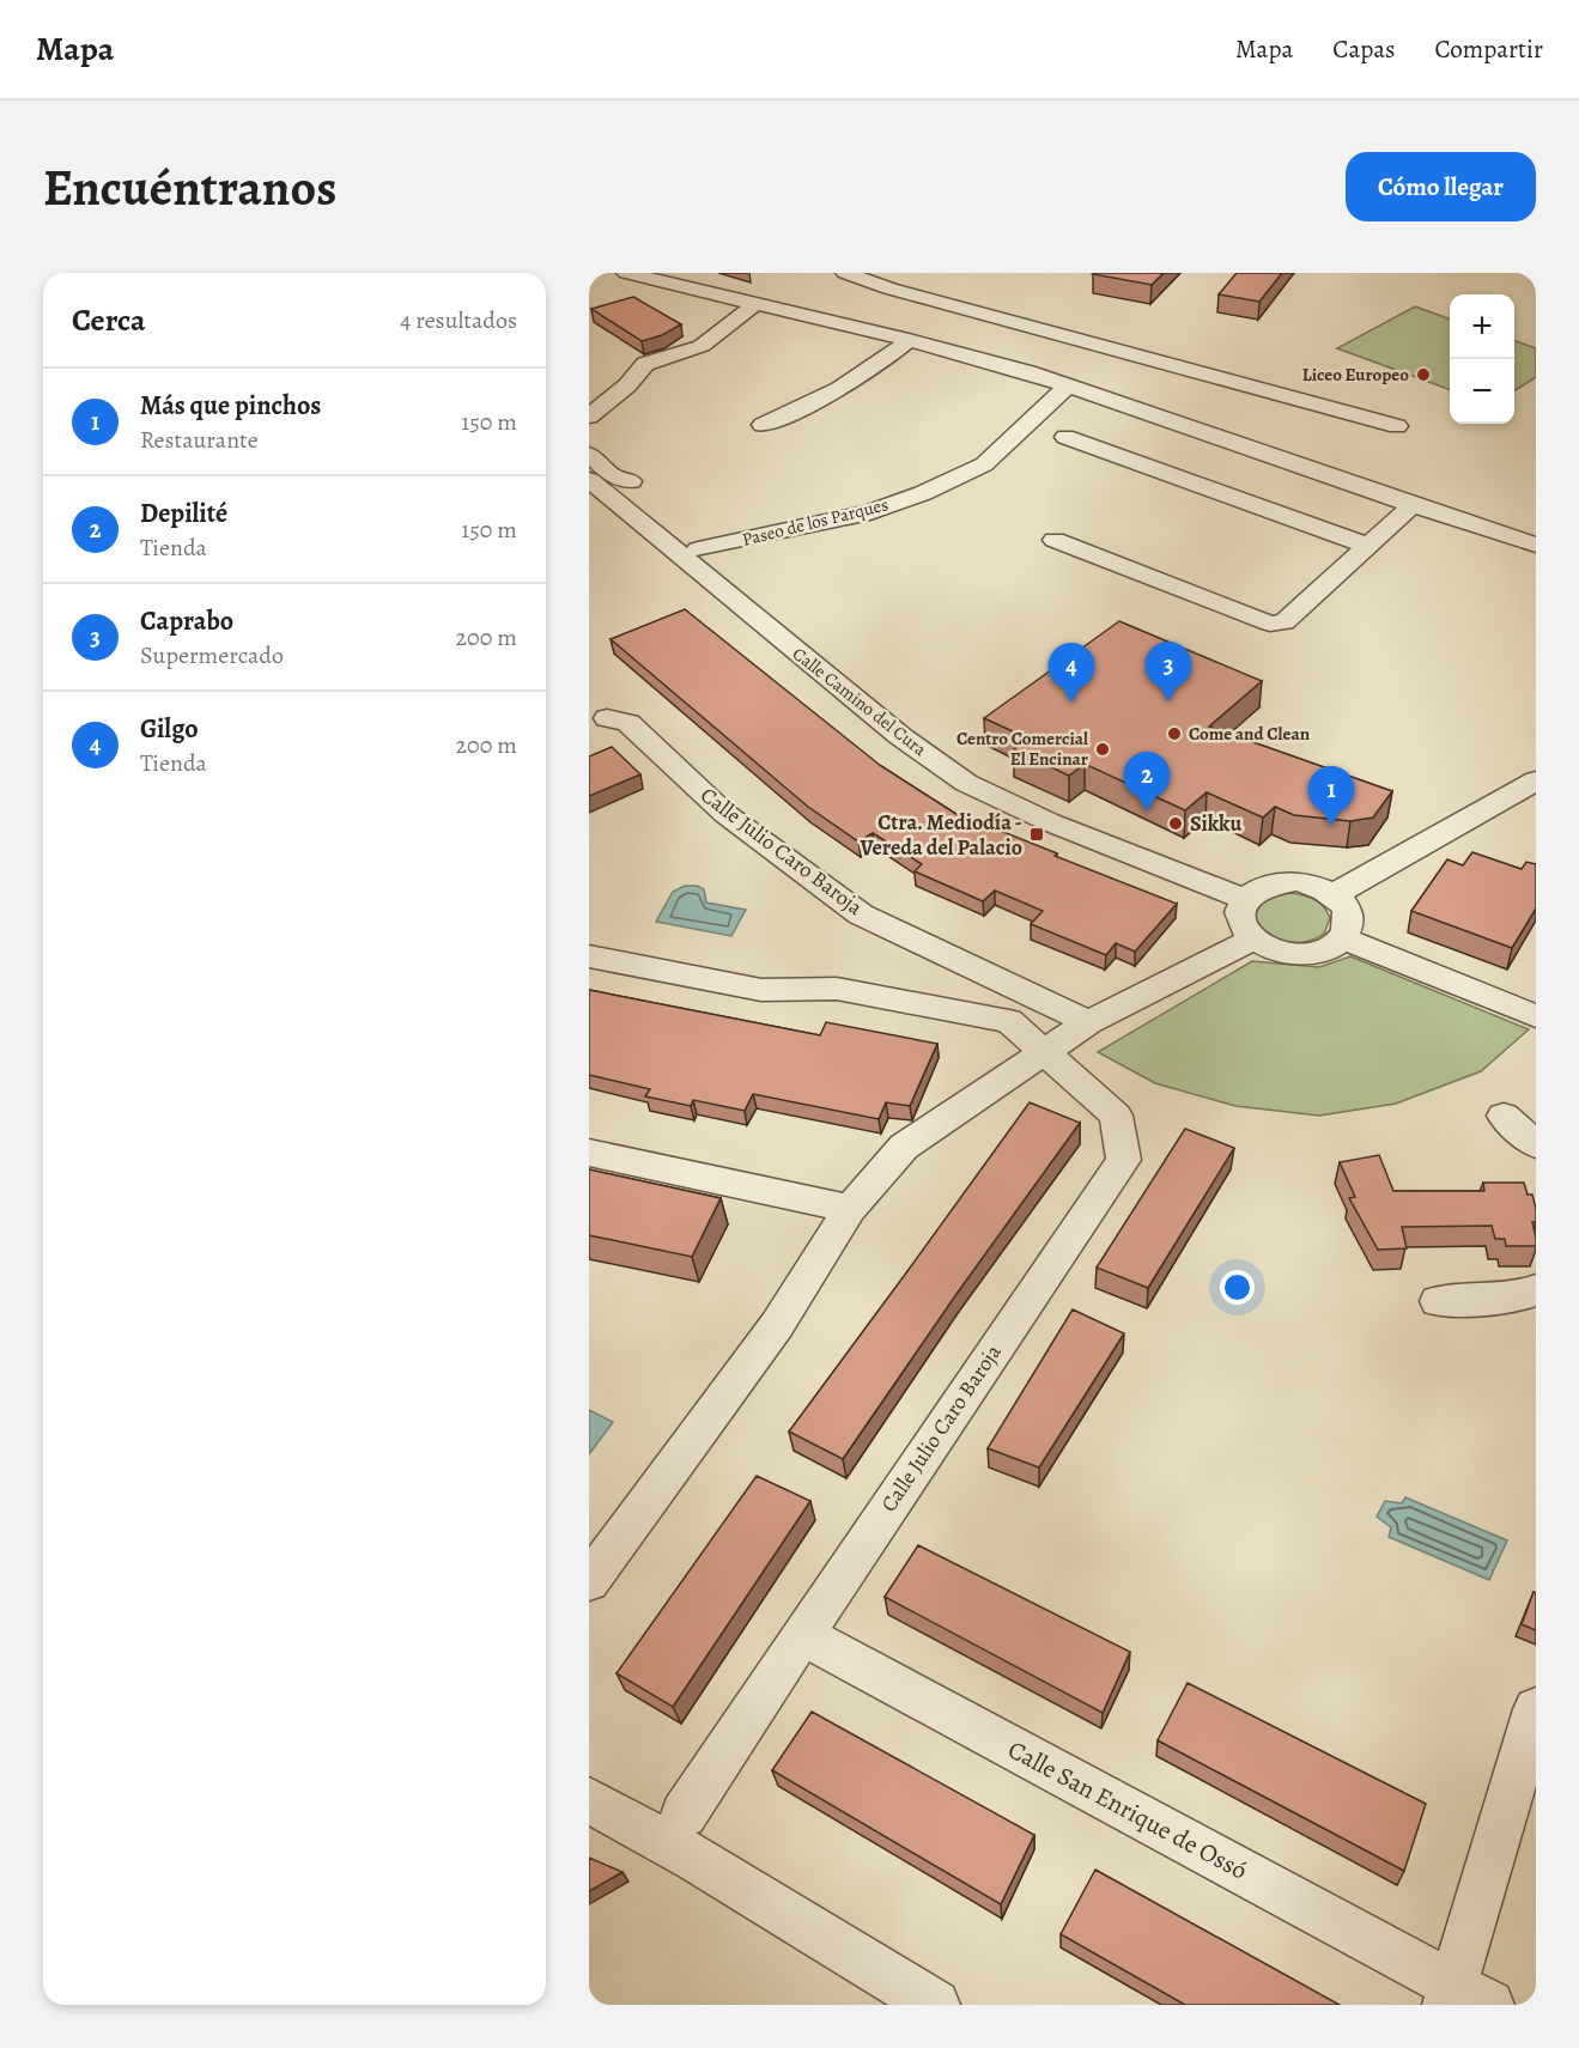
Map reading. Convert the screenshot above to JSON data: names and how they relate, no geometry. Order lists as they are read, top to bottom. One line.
{"streets":{"street":["Paseo de los Parques","Calle Camino del Cura","Calle Julio Caro Baroja","Calle San Enrique de Ossó"]},"crossings":[["Calle Julio Caro Baroja","Calle San Enrique de Ossó"]],"places":{"other":["Liceo Europeo","Come and Clean","Centro Comercial El Encinar","Sikku"],"transit":["Ctra. Mediodía - Vereda del Palacio"]},"page":{"header":"Mapa","nav":["Mapa","Capas","Compartir"],"buttons":"Cómo llegar","title":"Encuéntranos","heading":["Cerca","4 resultados"],"map_buttons":["+","−"],"list":[{"mark":"1","name":"Más que pinchos","note":"Restaurante","value":"150 m"},{"mark":"2","name":"Depilité","note":"Tienda","value":"150 m"},{"mark":"3","name":"Caprabo","note":"Supermercado","value":"200 m"},{"mark":"4","name":"Gilgo","note":"Tienda","value":"200 m"}],"pins":["3","4","2","1"]}}
